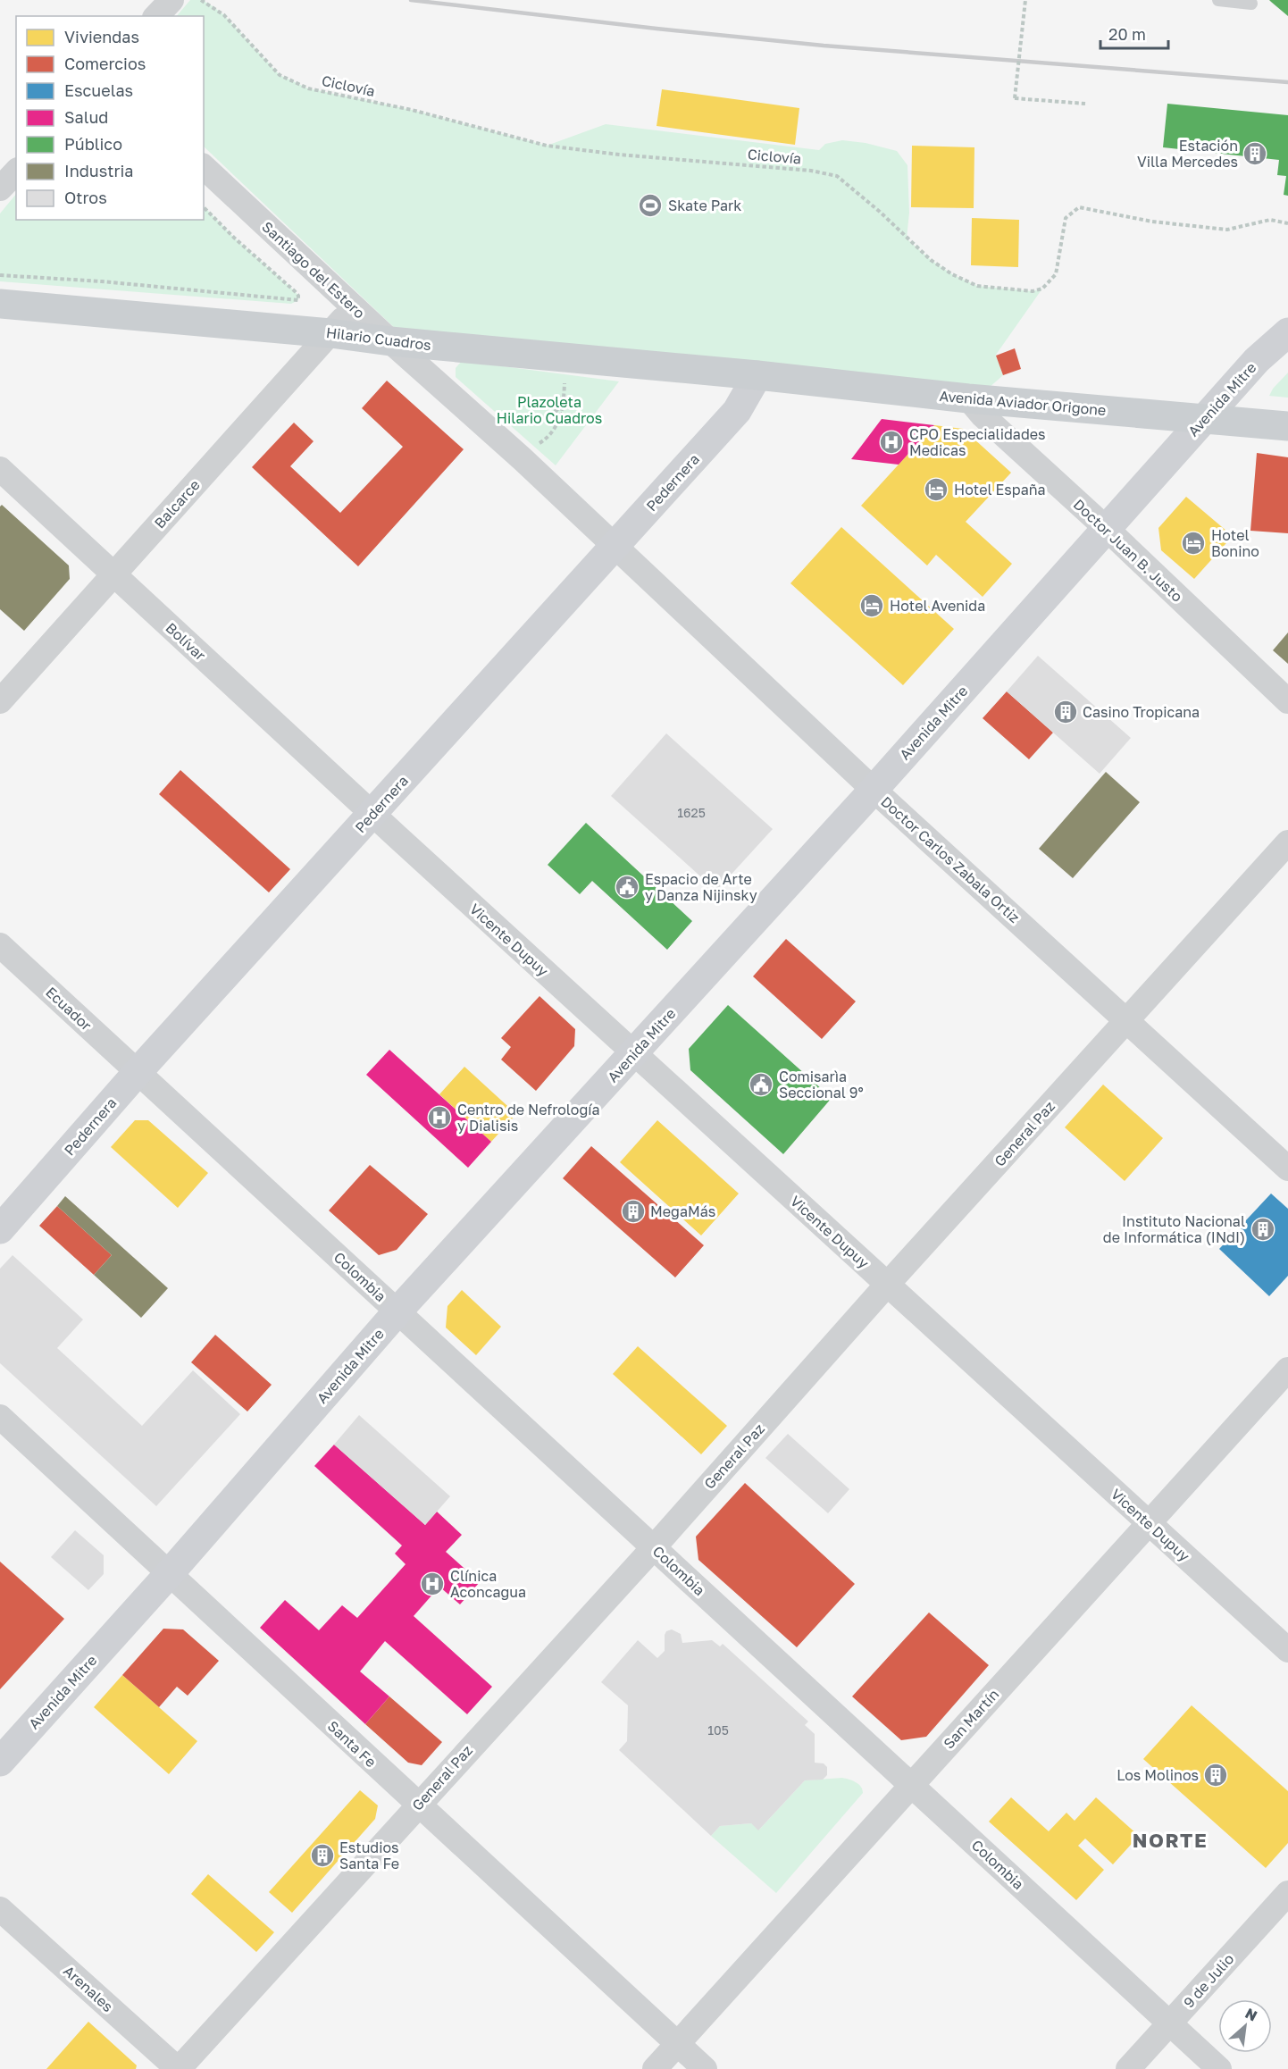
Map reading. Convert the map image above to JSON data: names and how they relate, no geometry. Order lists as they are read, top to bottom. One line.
{"streets":{"main road":["Hilario Cuadros","Avenida Mitre","Avenida Aviador Origone","Pedernera"],"street":["Santiago del Estero","Balcarce","Doctor Juan B. Justo","Bolívar","Doctor Carlos Zabala Ortiz","Vicente Dupuy","Ecuador","General Paz","Colombia","San Martín","Santa Fe","9 de Julio","Arenales"],"path":["Ciclovía"]},"crossings":[["Santiago del Estero","Hilario Cuadros"],["Santiago del Estero","Pedernera"],["Santiago del Estero","Balcarce"],["Santiago del Estero","Doctor Carlos Zabala Ortiz"],["Hilario Cuadros","Avenida Aviador Origone"],["Hilario Cuadros","Pedernera"],["Hilario Cuadros","Balcarce"],["Avenida Mitre","Avenida Aviador Origone"],["Avenida Mitre","Doctor Juan B. Justo"],["Avenida Mitre","Doctor Carlos Zabala Ortiz"],["Avenida Mitre","Vicente Dupuy"],["Avenida Mitre","Colombia"],["Avenida Mitre","Santa Fe"],["Avenida Aviador Origone","Pedernera"],["Avenida Aviador Origone","Doctor Juan B. Justo"],["Pedernera","Bolívar"],["Pedernera","Doctor Carlos Zabala Ortiz"],["Pedernera","Vicente Dupuy"],["Pedernera","Ecuador"],["Pedernera","Colombia"],["Balcarce","Bolívar"],["Bolívar","Vicente Dupuy"],["Doctor Carlos Zabala Ortiz","General Paz"],["Vicente Dupuy","General Paz"],["Vicente Dupuy","San Martín"],["Ecuador","Colombia"],["General Paz","Colombia"],["General Paz","Santa Fe"],["General Paz","Arenales"],["Colombia","San Martín"],["Colombia","9 de Julio"],["San Martín","Santa Fe"]],"districts":["NORTE"],"parks":["Plazoleta Hilario Cuadros"],"places":{"building":["Estación Villa Mercedes","Casino Tropicana","MegaMás","Instituto Nacional de Informática (INdI)","Los Molinos","Estudios Santa Fe"],"sports":["Skate Park"],"hospital":["CPO Especialidades Medicas","Centro de Nefrología y Dialisis","Clínica Aconcagua"],"hotel":["Hotel España","Hotel Bonino","Hotel Avenida"],"public building":["Espacio de Arte y Danza Nijinsky","Comisarìa Seccional 9°"]},"house_numbers":["1625","105"],"legend":["Viviendas","Comercios","Escuelas","Salud","Público","Industria","Otros"],"scale_bar":"20 m","north":"top right"}
